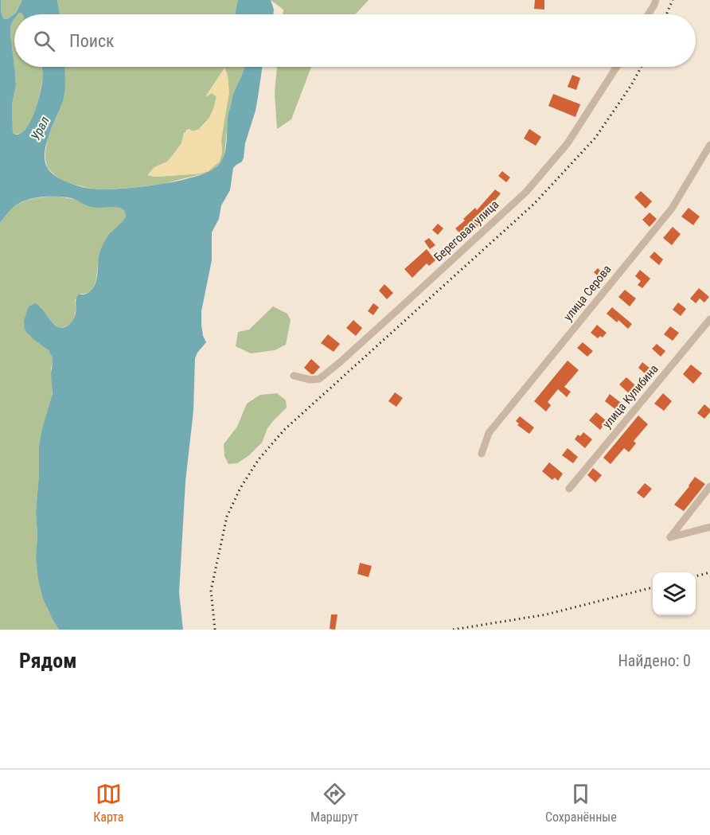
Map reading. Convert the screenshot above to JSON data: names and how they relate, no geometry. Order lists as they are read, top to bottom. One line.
{"streets":{"street":["Береговая улица","улица Серова","улица Кулибина"]},"water":["Урал"],"page":{"search":"Поиск","heading":["Рядом","Найдено: 0"],"nav":["Карта","Маршрут","Сохранённые"]}}
